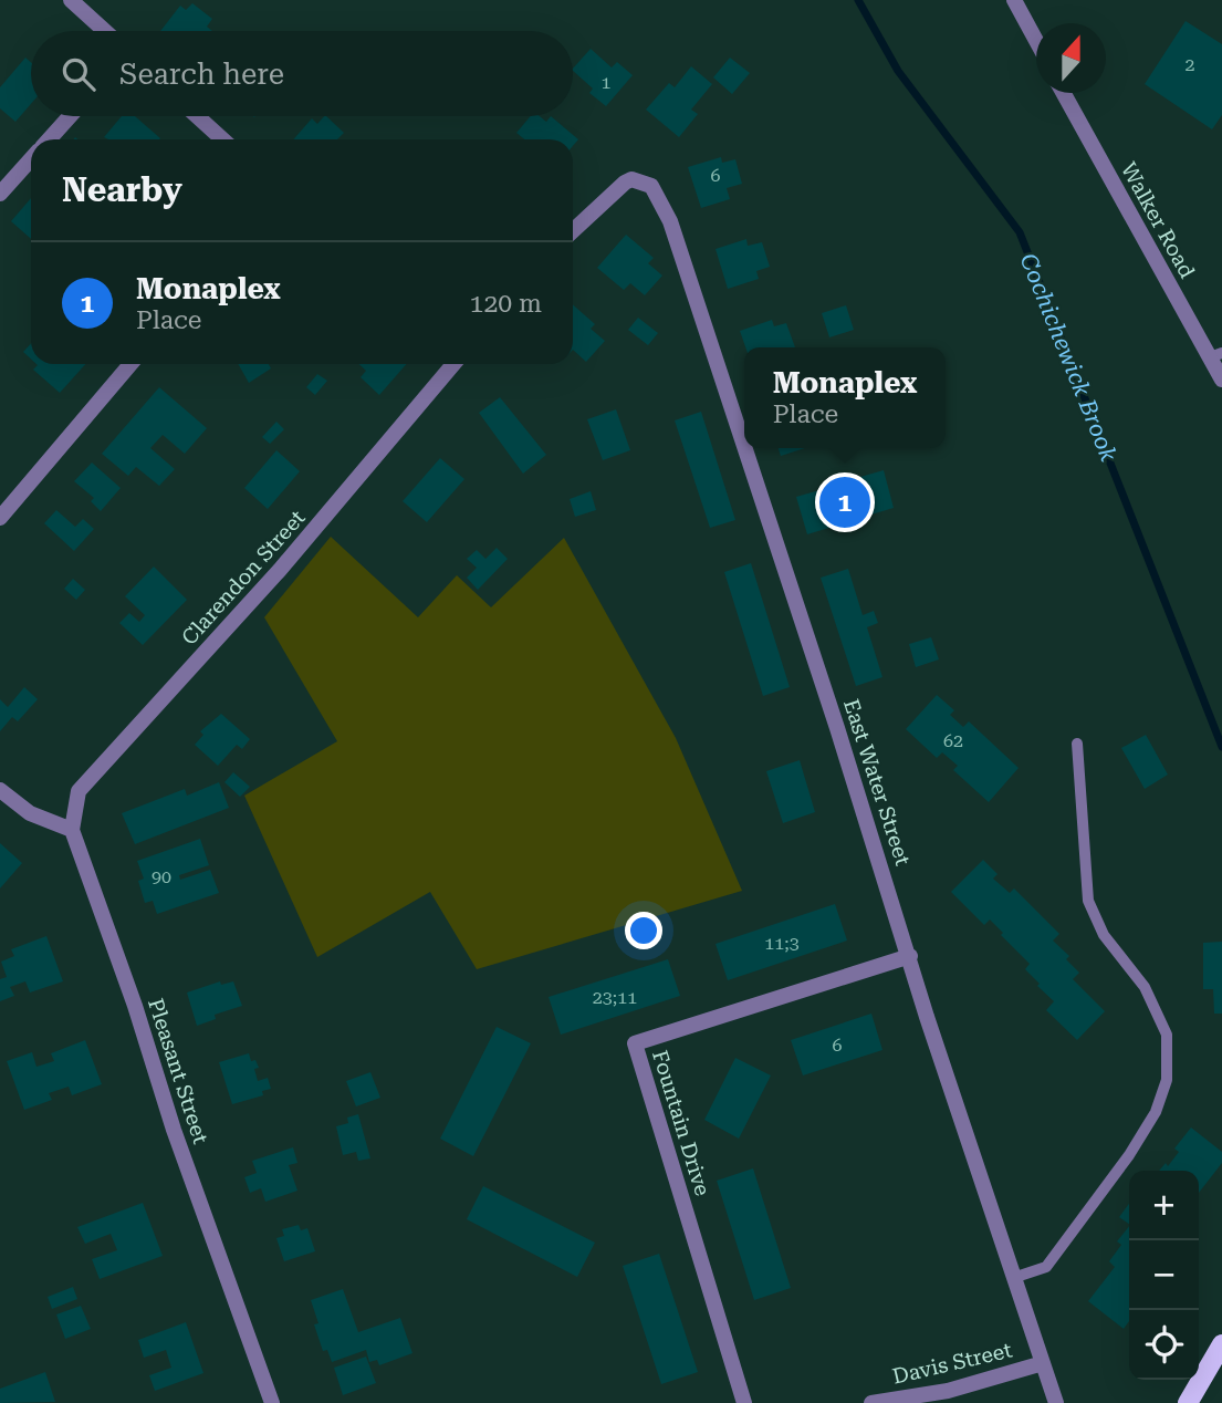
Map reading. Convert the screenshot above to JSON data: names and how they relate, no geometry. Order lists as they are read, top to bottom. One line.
{"streets":{"street":["Walker Road","Clarendon Street","East Water Street","Pleasant Street","Fountain Drive","Davis Street"]},"crossings":[["Clarendon Street","Pleasant Street"],["East Water Street","Fountain Drive"],["East Water Street","Davis Street"]],"water":["Cochichewick Brook"],"house_numbers":["2","1","6","62","90","11;3","23;11","6"],"north":"top","page":{"search":"Search here","heading":"Nearby","list":[{"mark":"1","name":"Monaplex","note":"Place","value":"120 m"}],"popup":["Monaplex","Place"],"pins":"1","map_buttons":["+","−"]}}
